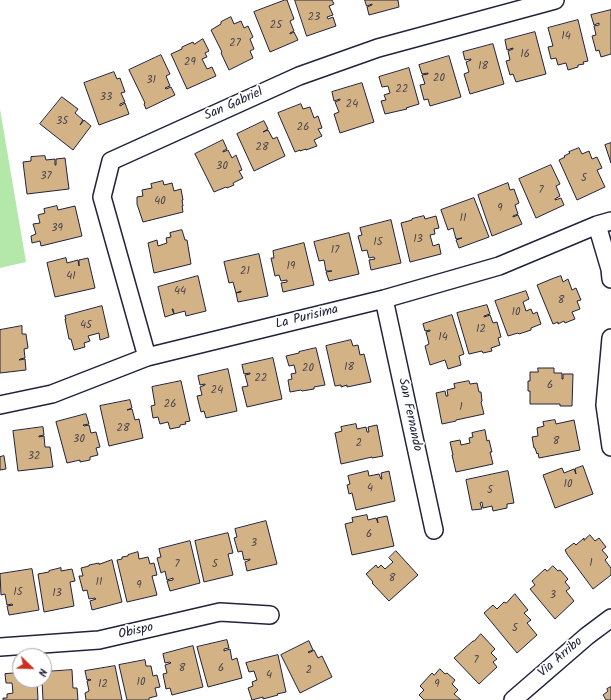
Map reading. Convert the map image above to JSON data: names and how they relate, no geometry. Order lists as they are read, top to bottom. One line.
{"streets":{"street":["San Gabriel","La Purisima","San Fernando","Obispo","Via Arribo"]},"crossings":[["San Gabriel","La Purisima"],["La Purisima","San Fernando"]],"house_numbers":["23","25","14","27","16","29","18","20","31","22","33","24","35","26","28","30","37","5","7","40","9","11","39","13","15","17","19","21","41","44","8","10","45","12","14","18","20","22","6","24","26","1","28","30","8","2","32","10","4","5","6","3","1","7","5","8","11","9","15","13","3","5","7","8","6","2","4","10","12","9"],"north":"bottom right"}
